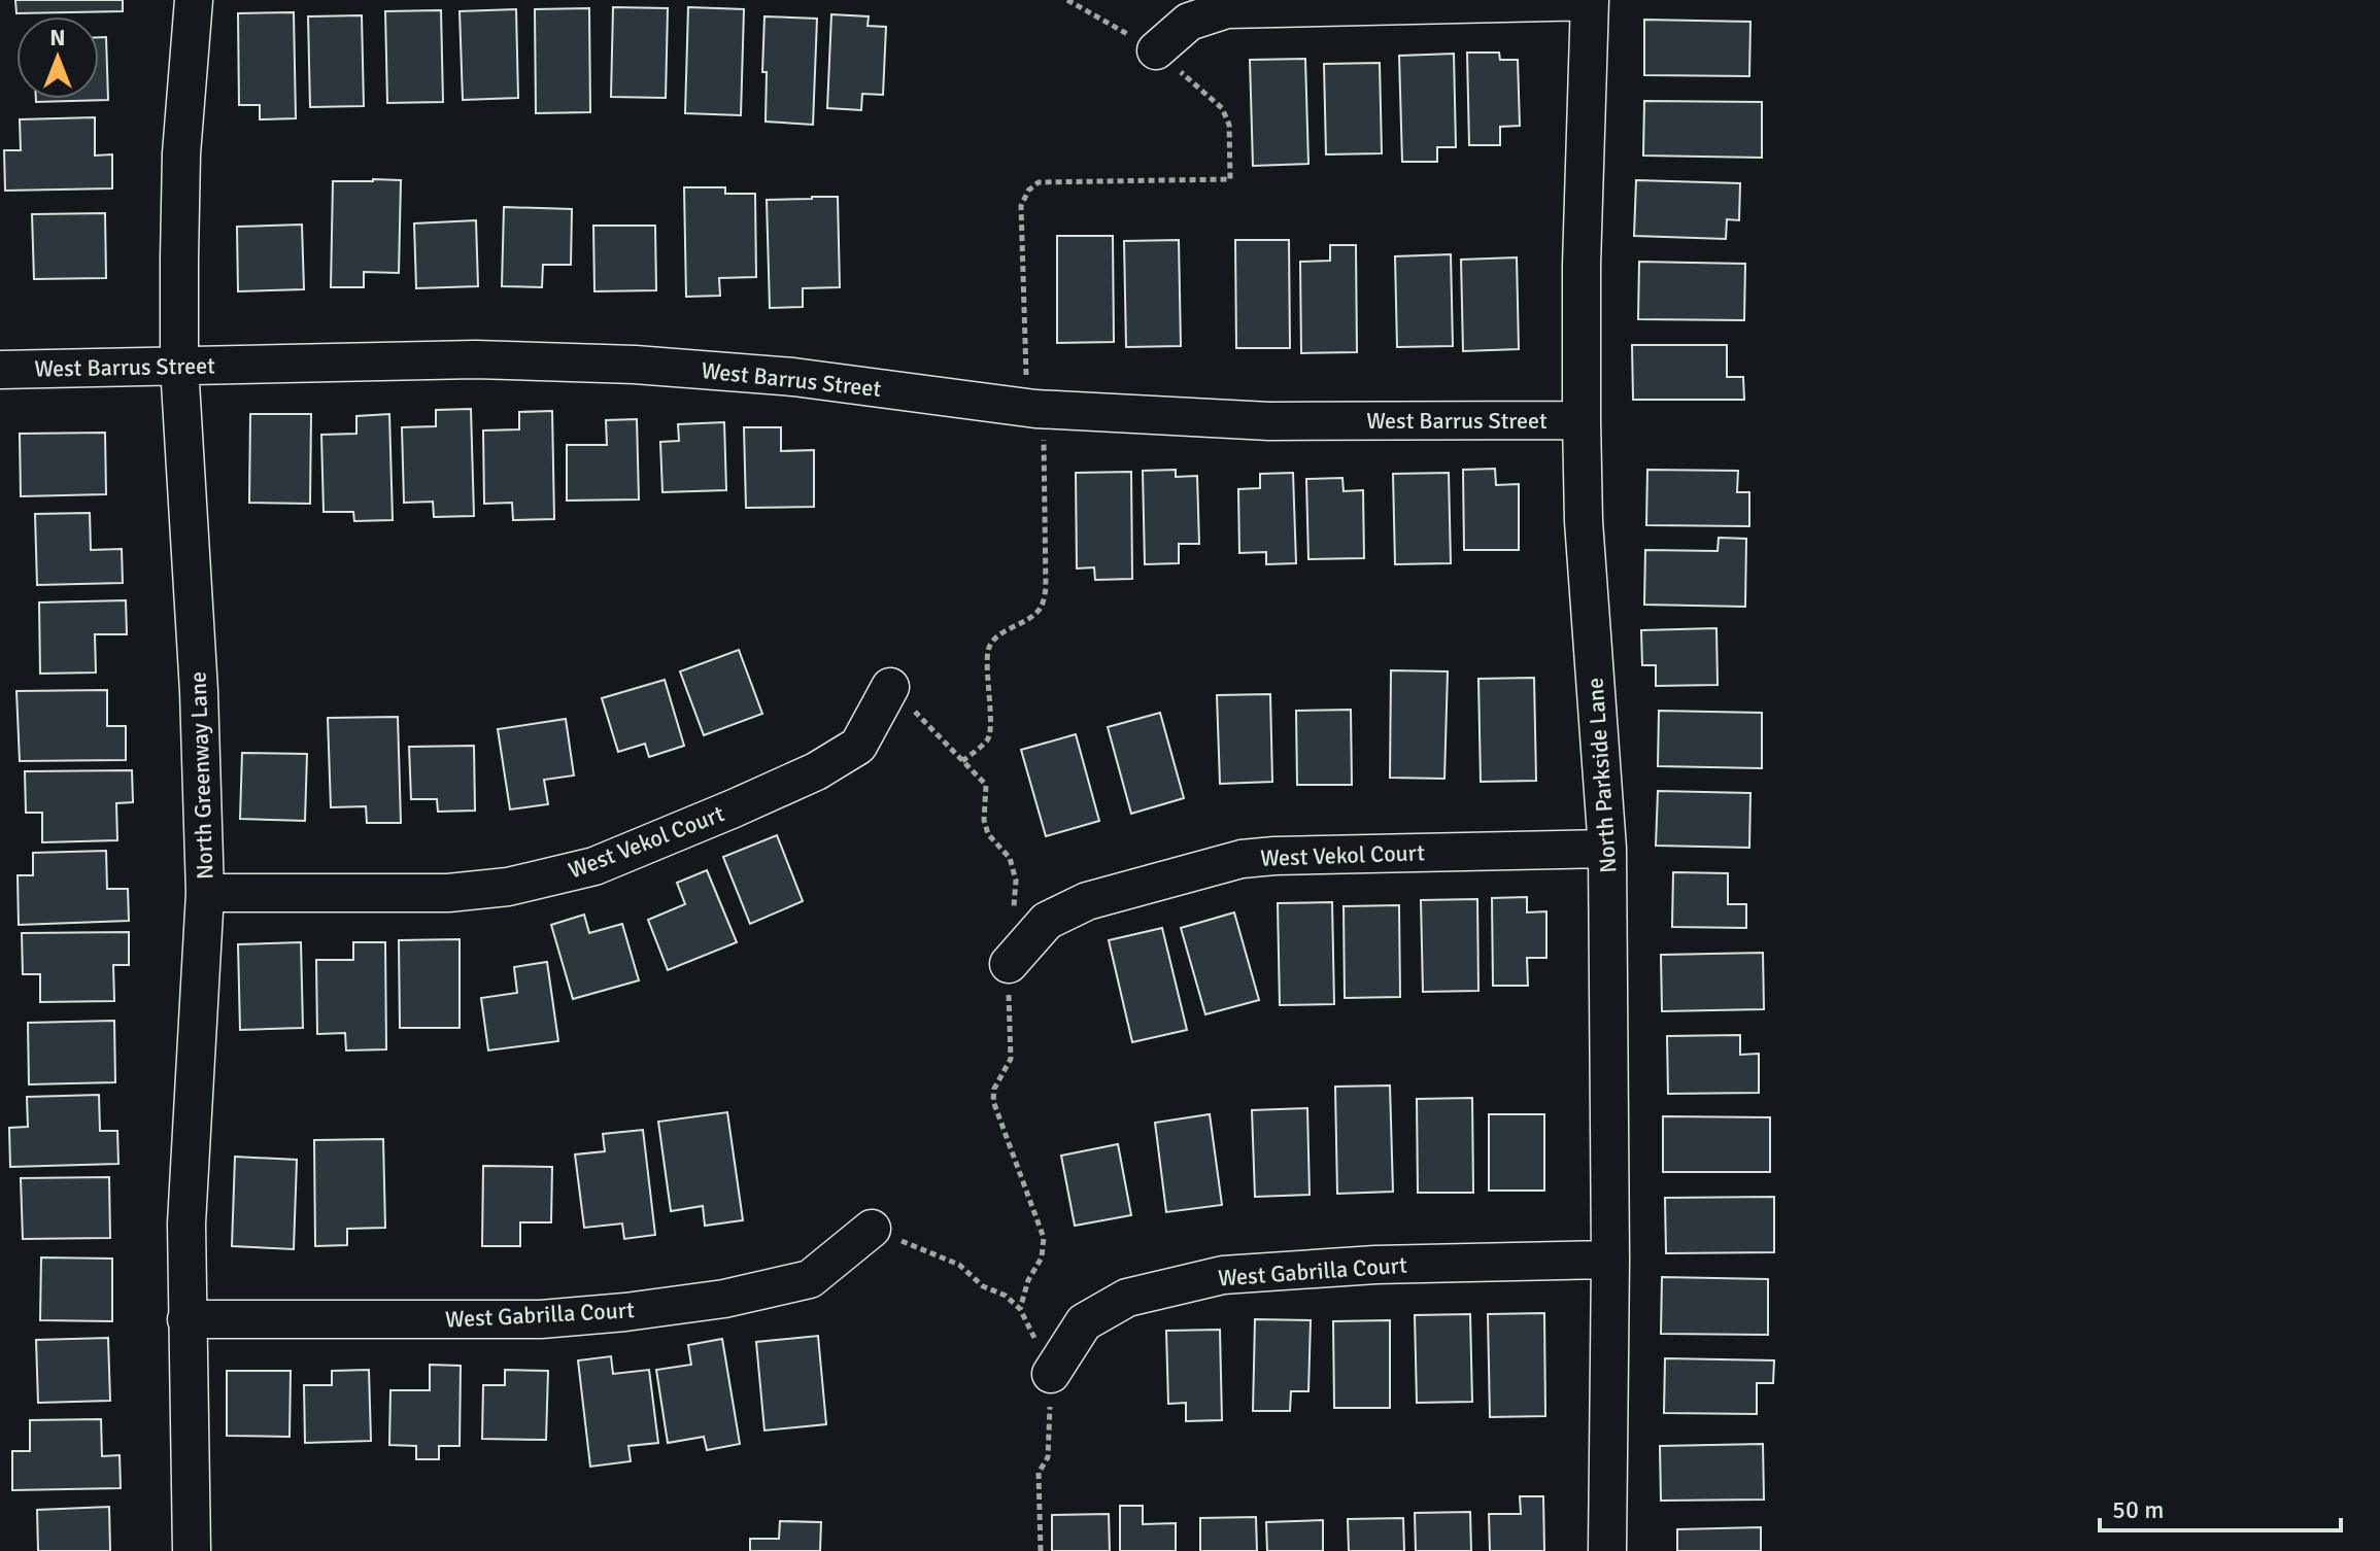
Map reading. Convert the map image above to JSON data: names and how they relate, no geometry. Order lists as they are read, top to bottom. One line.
{"streets":{"street":["West Barrus Street","North Greenway Lane","North Parkside Lane","West Vekol Court","West Gabrilla Court"]},"crossings":[["West Barrus Street","North Greenway Lane"],["West Barrus Street","North Parkside Lane"],["North Greenway Lane","West Vekol Court"],["North Greenway Lane","West Gabrilla Court"],["North Parkside Lane","West Vekol Court"],["North Parkside Lane","West Gabrilla Court"]],"scale_bar":"50 m","north":"top"}
